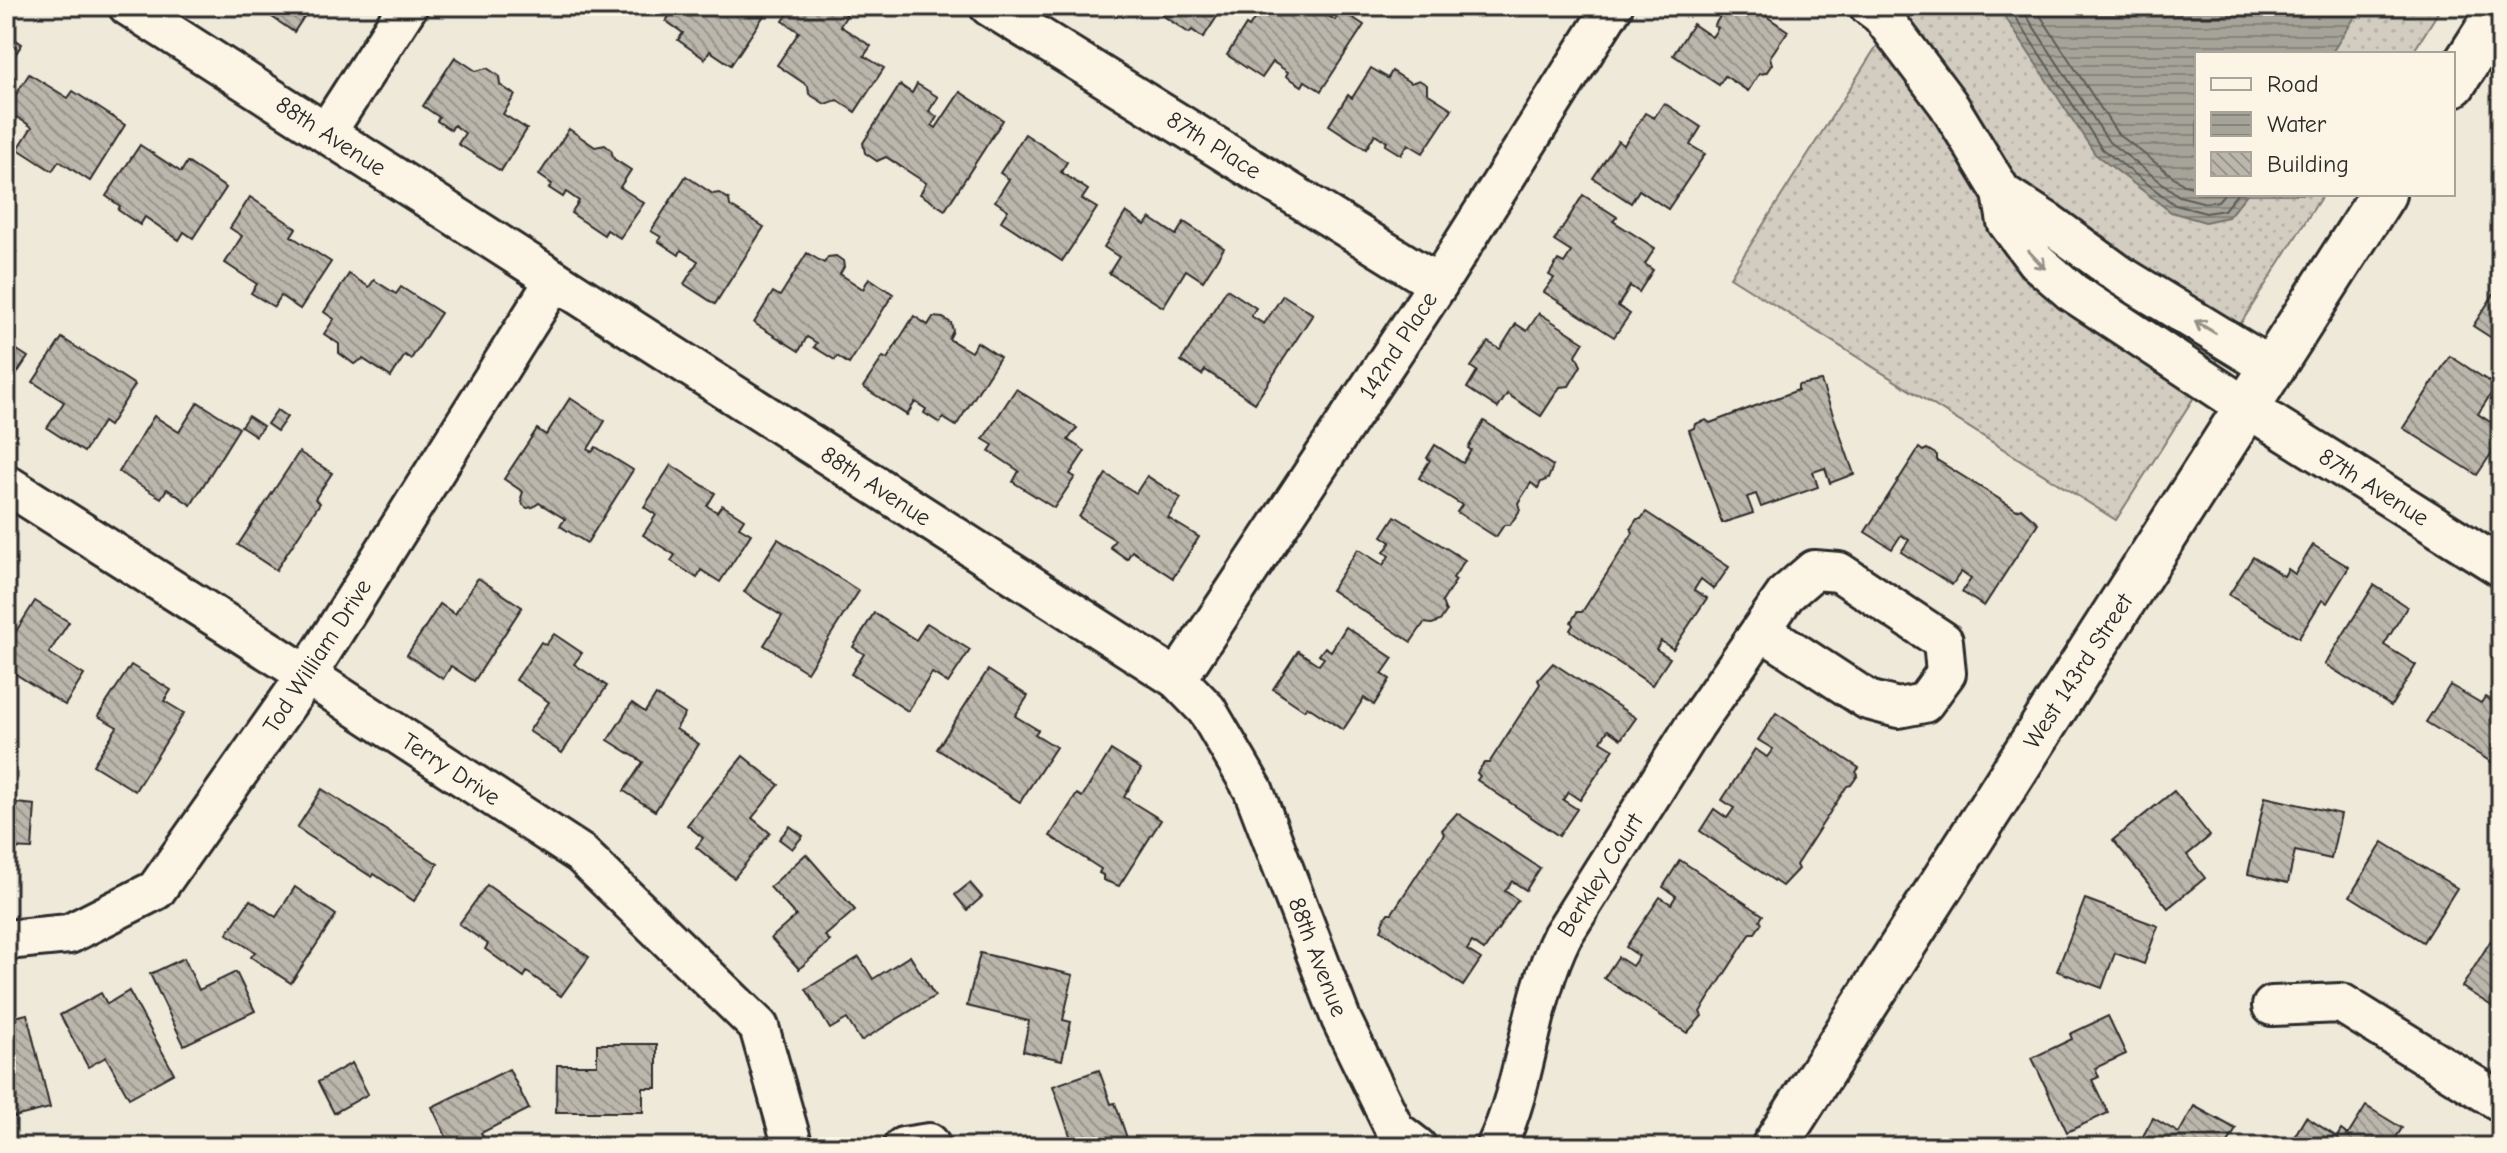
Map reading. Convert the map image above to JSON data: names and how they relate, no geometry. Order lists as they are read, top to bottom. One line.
{"streets":{"main road":["West 143rd Street"],"street":["88th Avenue","87th Place","142nd Place","87th Avenue","Tod William Drive","Terry Drive","Berkley Court"]},"crossings":[["88th Avenue","142nd Place"],["88th Avenue","Tod William Drive"],["87th Place","142nd Place"],["87th Avenue","West 143rd Street"],["Tod William Drive","Terry Drive"]],"legend":["Road","Water","Building"]}
